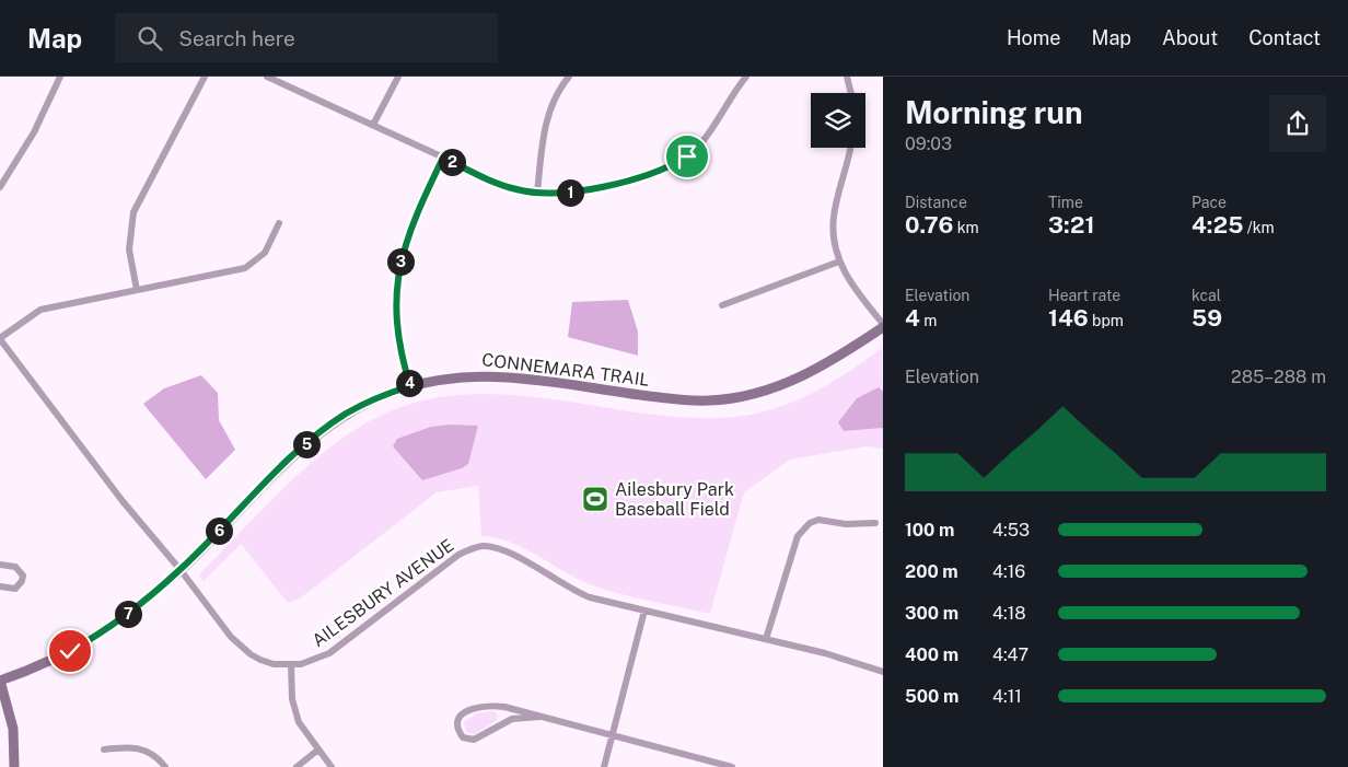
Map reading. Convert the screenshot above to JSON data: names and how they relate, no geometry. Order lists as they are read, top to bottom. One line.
{"streets":{"street":["CONNEMARA TRAIL","AILESBURY AVENUE"]},"crossings":[["CONNEMARA TRAIL","AILESBURY AVENUE"]],"places":{"sports":["Ailesbury Park Baseball Field"]},"page":{"header":"Map","search":"Search here","nav":["Home","Map","About","Contact"],"heading":["Morning run","09:03"],"pins":["2","1","3","4","5","6","7"],"stats":[["Distance","0.76 km"],["Time","3:21"],["Pace","4:25 /km"],["Elevation","4 m"],["Heart rate","146 bpm"],["kcal","59"]],"chart":["Elevation","285–288 m"],"list":[{"name":"100 m","note":"4:53"},{"name":"200 m","note":"4:16"},{"name":"300 m","note":"4:18"},{"name":"400 m","note":"4:47"},{"name":"500 m","note":"4:11"}]}}
